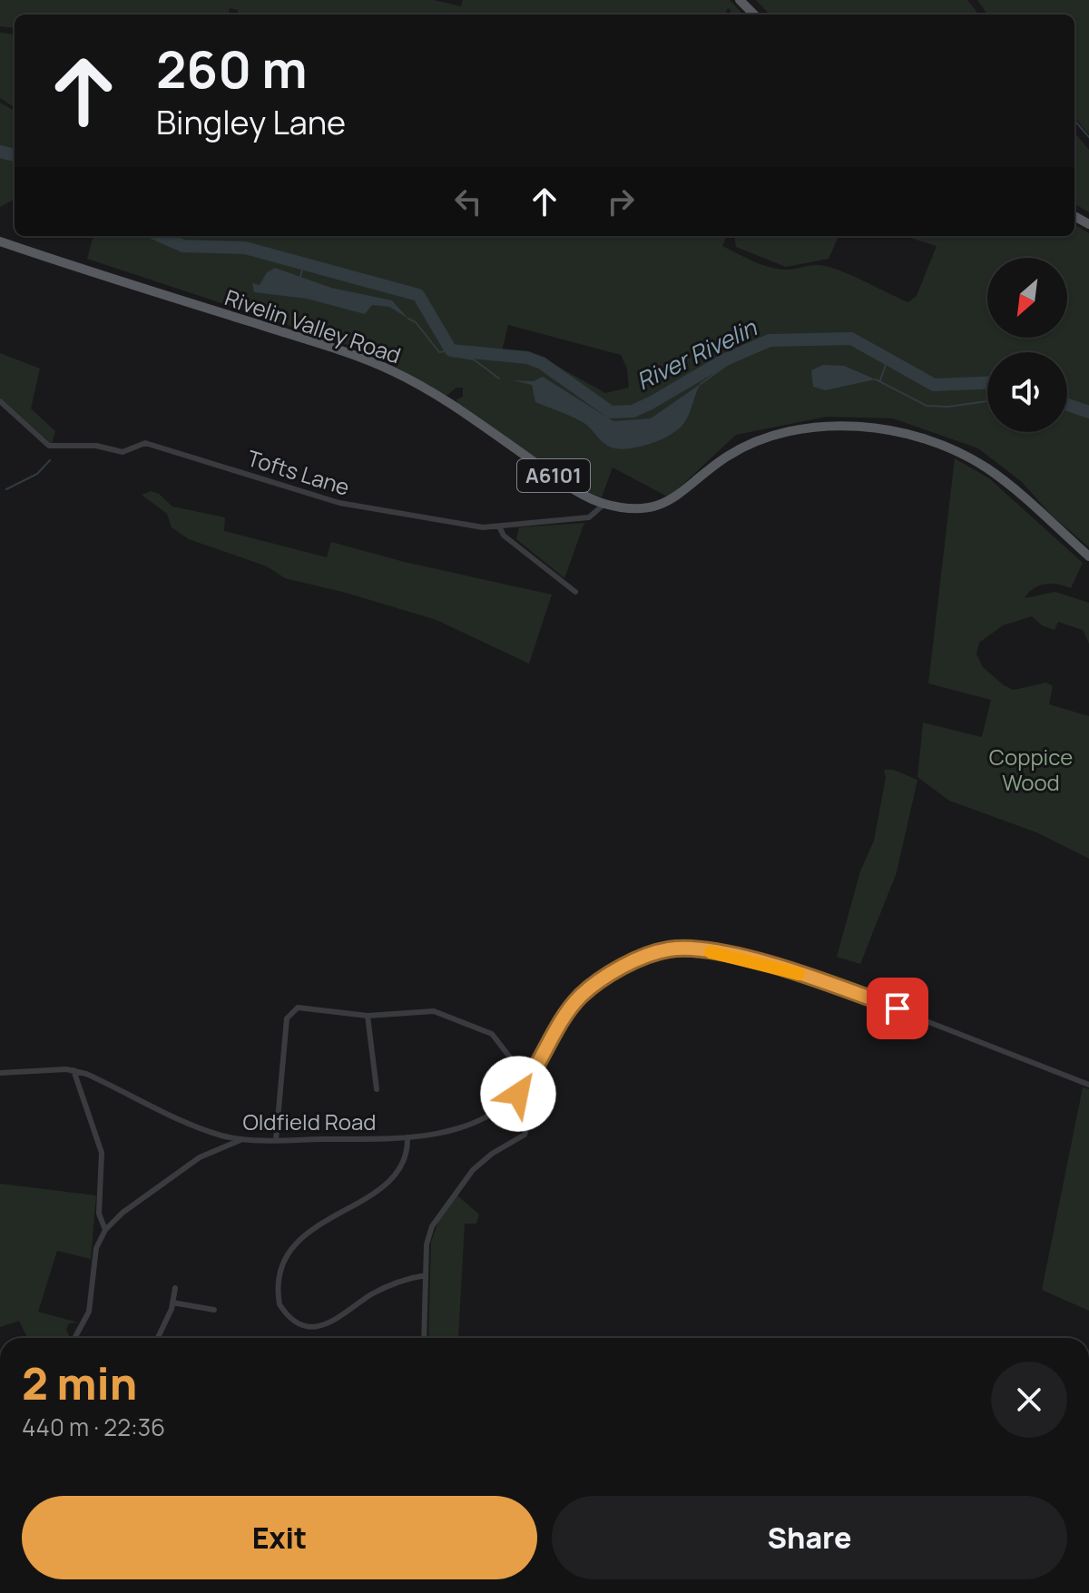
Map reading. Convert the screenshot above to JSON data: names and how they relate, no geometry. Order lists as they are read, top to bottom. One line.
{"streets":{"main road":["Rivelin Valley Road","A6101"],"street":["Tofts Lane","Oldfield Road"]},"crossings":[["Rivelin Valley Road","Tofts Lane"]],"water":["River Rivelin"],"parks":["Coppice Wood"],"north":"bottom left","page":{"turn":["260 m","Bingley Lane"],"heading":["2 min","440 m · 22:36"],"buttons":["Exit","Share"]}}
